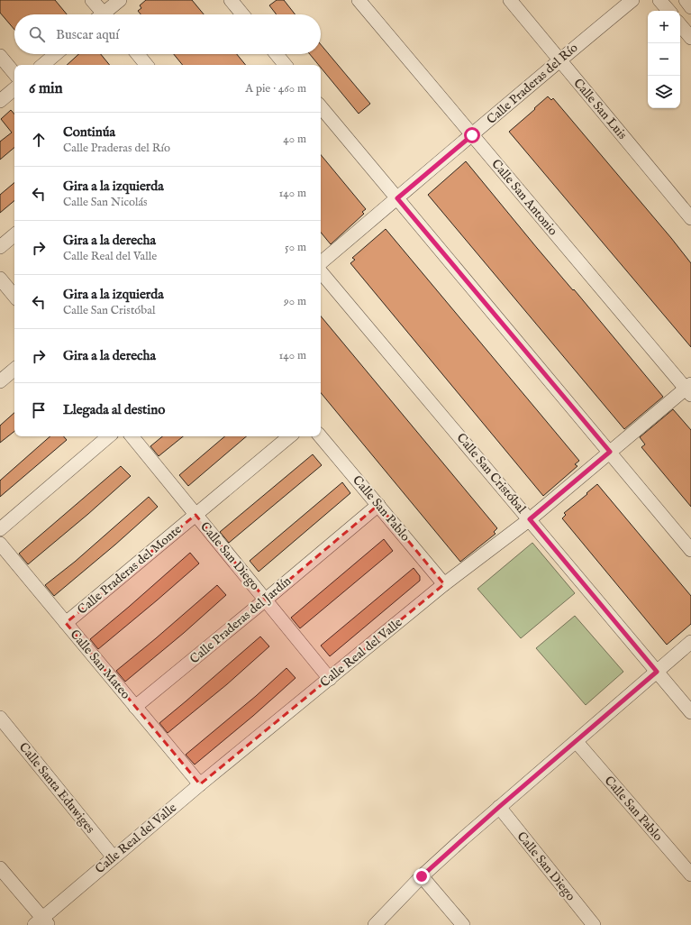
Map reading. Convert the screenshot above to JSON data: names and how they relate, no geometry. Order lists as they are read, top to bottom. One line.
{"streets":{"street":["Calle Praderas del Río","Calle San Luis","Calle San Antonio","Calle San Cristóbal","Calle San Pablo","Calle San Diego","Calle Praderas del Monte","Calle Praderas del Jardín","Calle Real del Valle","Calle San Mateo","Calle Santa Eduwiges"]},"crossings":[["Calle Praderas del Río","Calle San Luis"],["Calle Praderas del Río","Calle San Antonio"],["Calle San Antonio","Calle Real del Valle"],["Calle San Cristóbal","Calle Real del Valle"],["Calle San Pablo","Calle Praderas del Jardín"],["Calle San Pablo","Calle Real del Valle"],["Calle San Diego","Calle Praderas del Monte"],["Calle San Diego","Calle Praderas del Jardín"],["Calle San Diego","Calle Real del Valle"],["Calle Praderas del Monte","Calle San Mateo"],["Calle Praderas del Jardín","Calle San Mateo"],["Calle Real del Valle","Calle San Mateo"],["Calle Real del Valle","Calle Santa Eduwiges"]],"page":{"map_buttons":["+","−"],"search":"Buscar aquí","heading":["6 min","A pie · 460 m"],"list":[["Continúa","Calle Praderas del Río","40 m"],["Gira a la izquierda","Calle San Nicolás","140 m"],["Gira a la derecha","Calle Real del Valle","50 m"],["Gira a la izquierda","Calle San Cristóbal","90 m"],["Gira a la derecha","140 m"],"Llegada al destino"]}}
